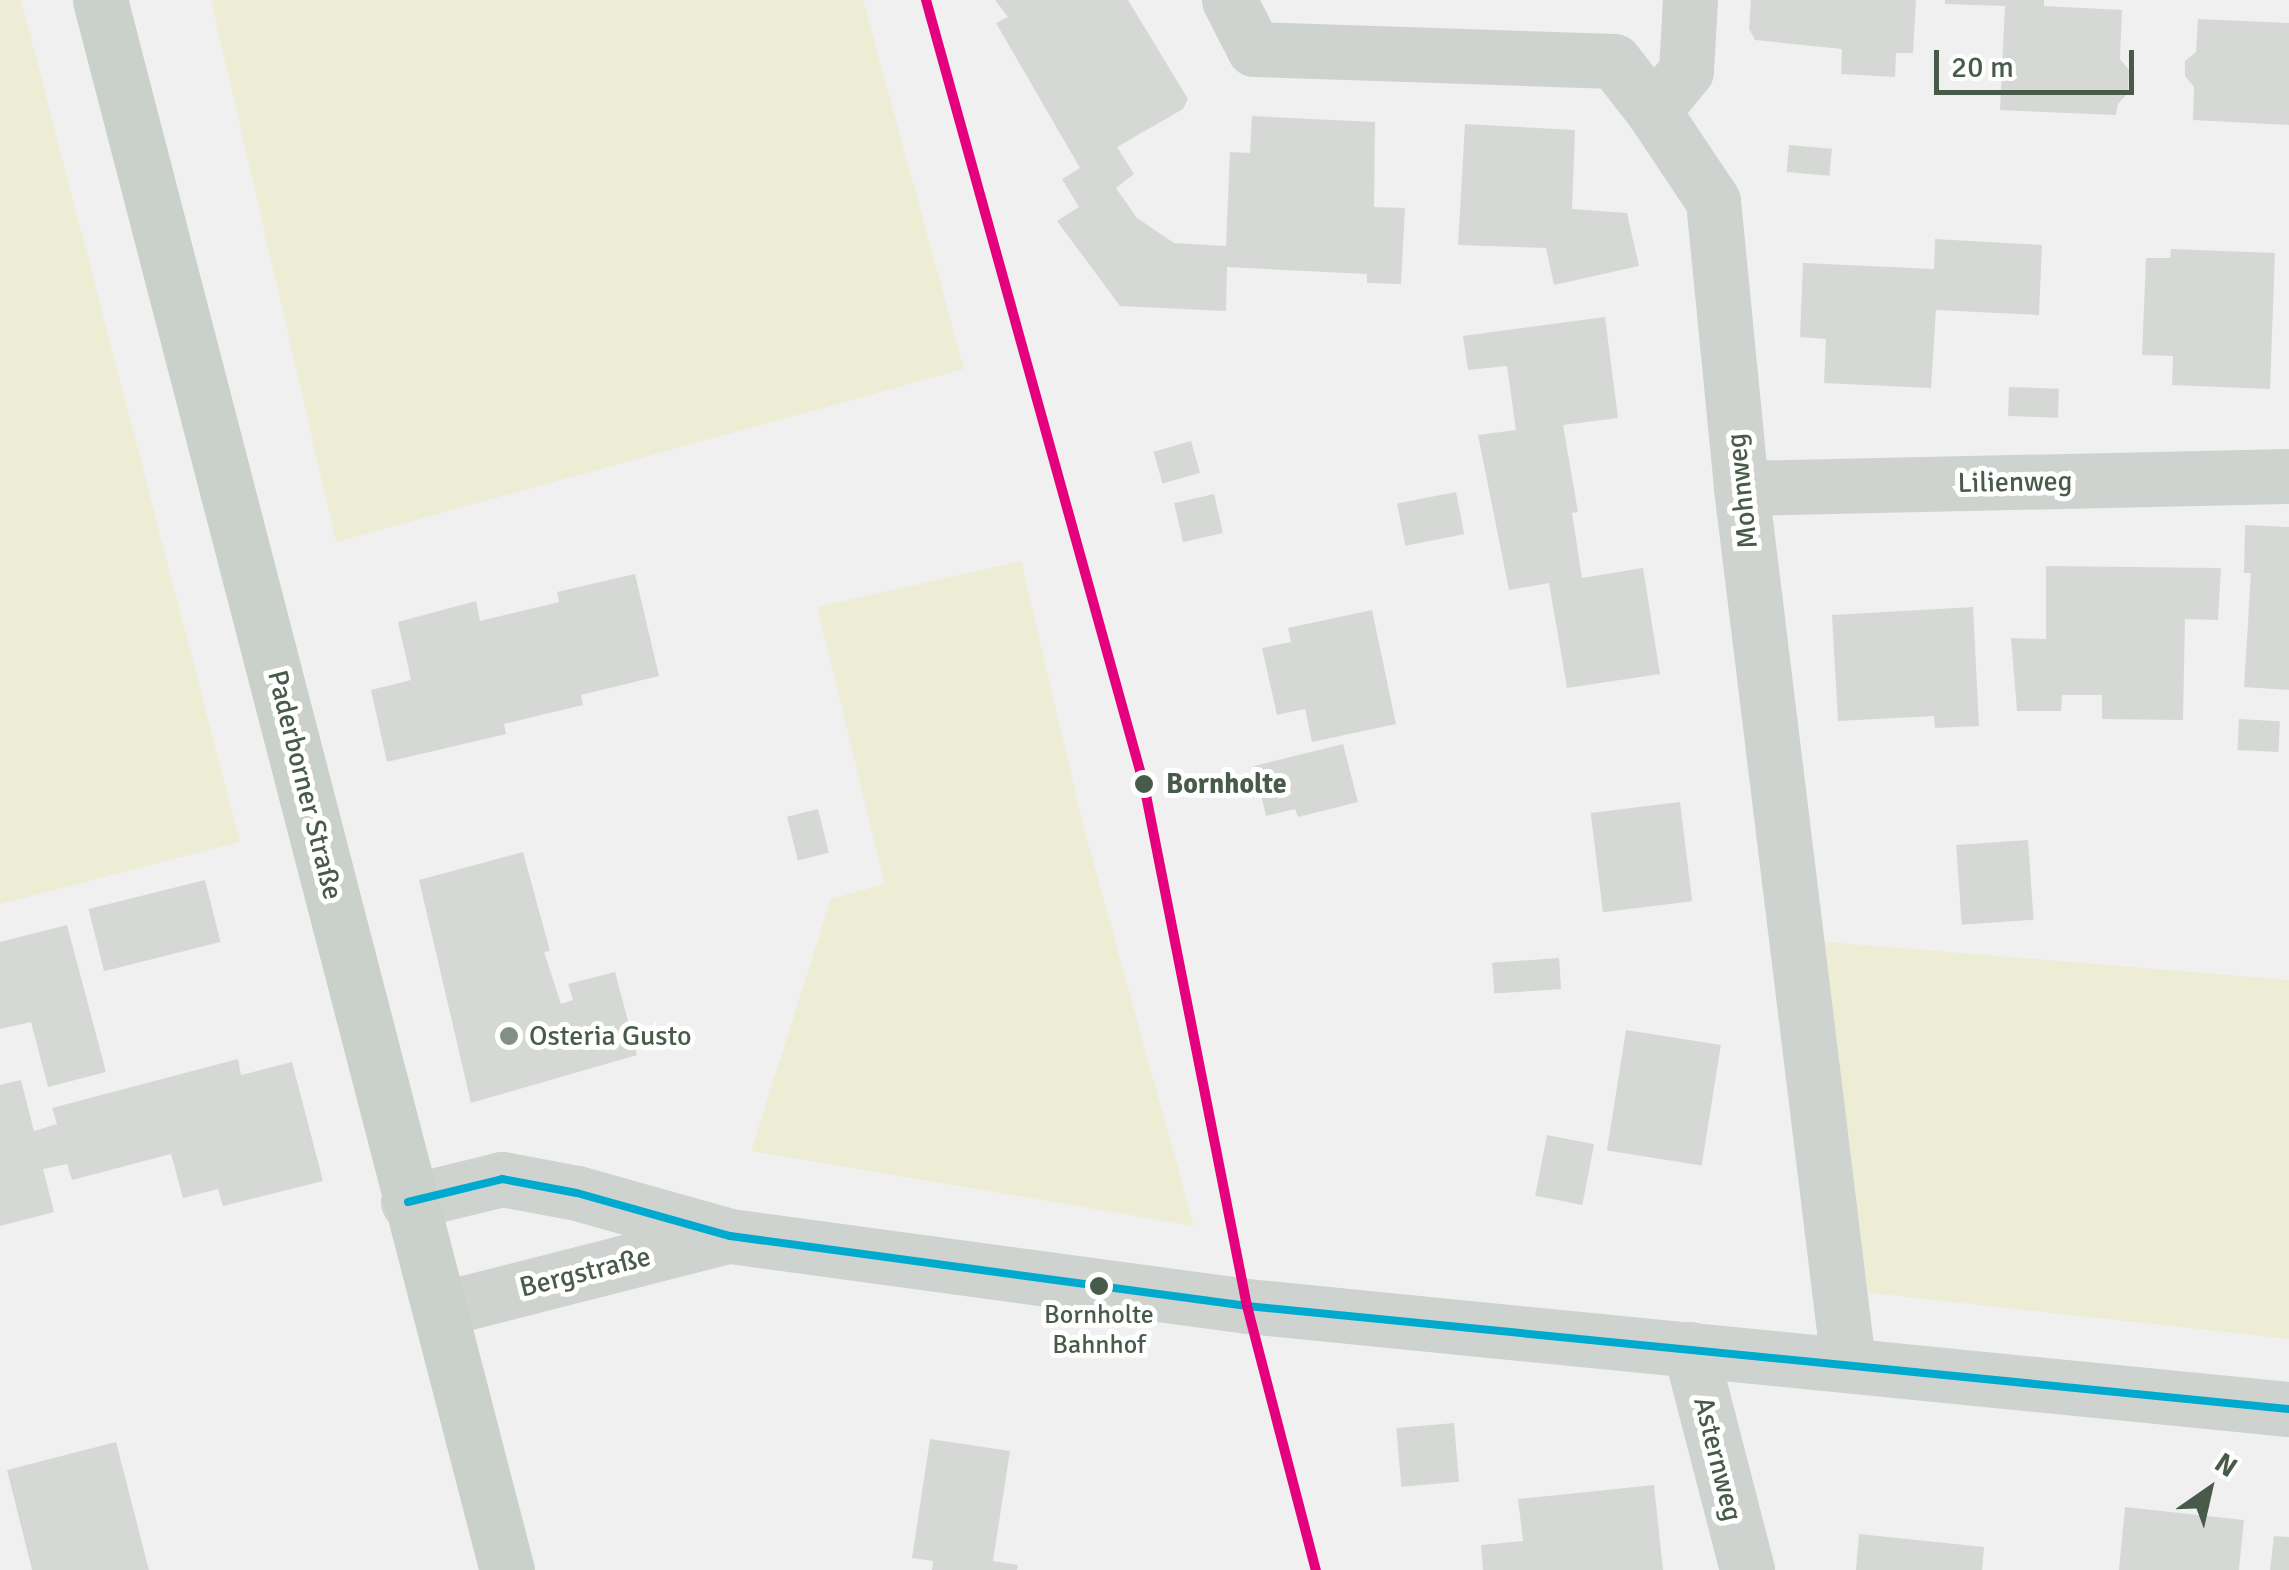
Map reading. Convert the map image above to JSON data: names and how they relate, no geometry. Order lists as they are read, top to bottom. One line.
{"streets":{"main road":["Paderborner Straße"],"street":["Lilienweg","Mohnweg","Bergstraße","Asternweg"]},"crossings":[["Lilienweg","Mohnweg"],["Mohnweg","Bergstraße"],["Paderborner Straße","Bergstraße"],["Bergstraße","Asternweg"]],"places":["Bornholte","Osteria Gusto","Bornholte Bahnhof"],"scale_bar":"20 m","north":"top right"}
